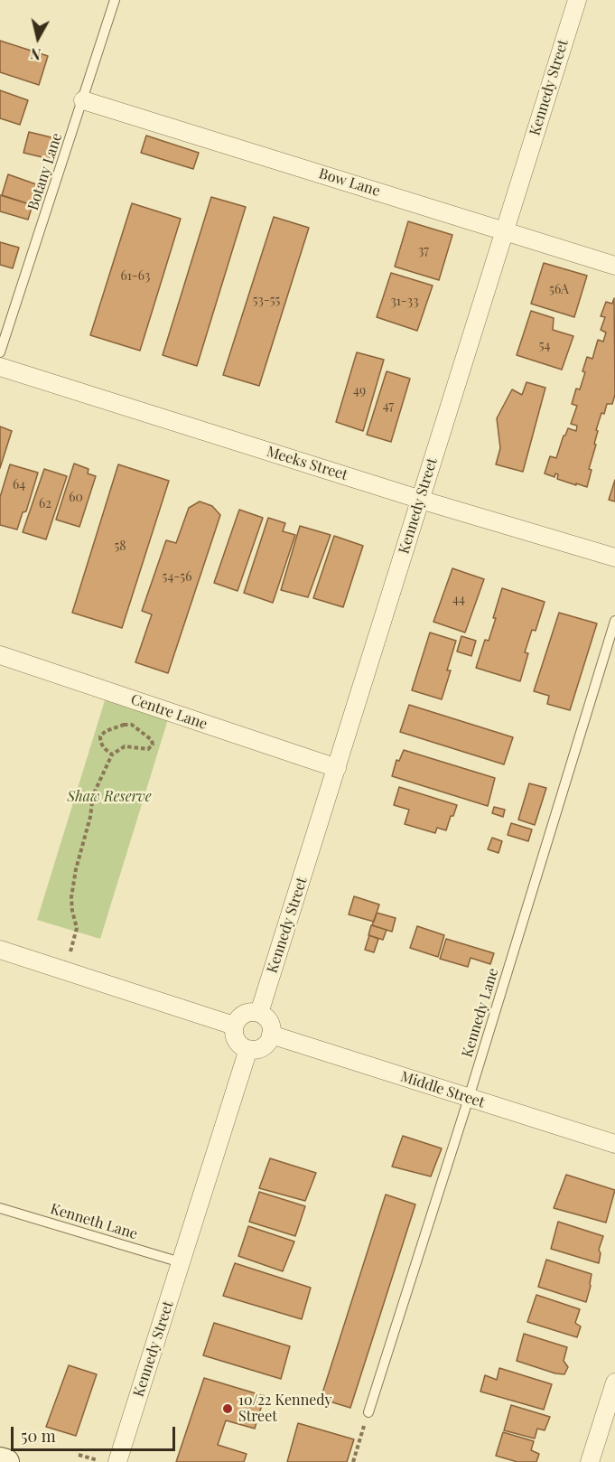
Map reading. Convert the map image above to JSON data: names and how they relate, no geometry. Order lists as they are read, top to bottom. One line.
{"streets":{"street":["Kennedy Street","Bow Lane","Meeks Street","Centre Lane","Middle Street"],"lane":["Botany Lane","Kennedy Lane","Kenneth Lane"]},"crossings":[["Kennedy Street","Bow Lane"],["Kennedy Street","Meeks Street"],["Kennedy Street","Centre Lane"],["Kennedy Street","Middle Street"],["Kennedy Street","Kenneth Lane"],["Botany Lane","Bow Lane"],["Kennedy Lane","Middle Street"]],"parks":["Shaw Reserve"],"places":["10/22 Kennedy Street"],"house_numbers":["37","61-63","56A","53-55","31-33","54","49","47","64","60","62","58","54-56","44"],"scale_bar":"50 m","north":"bottom"}
